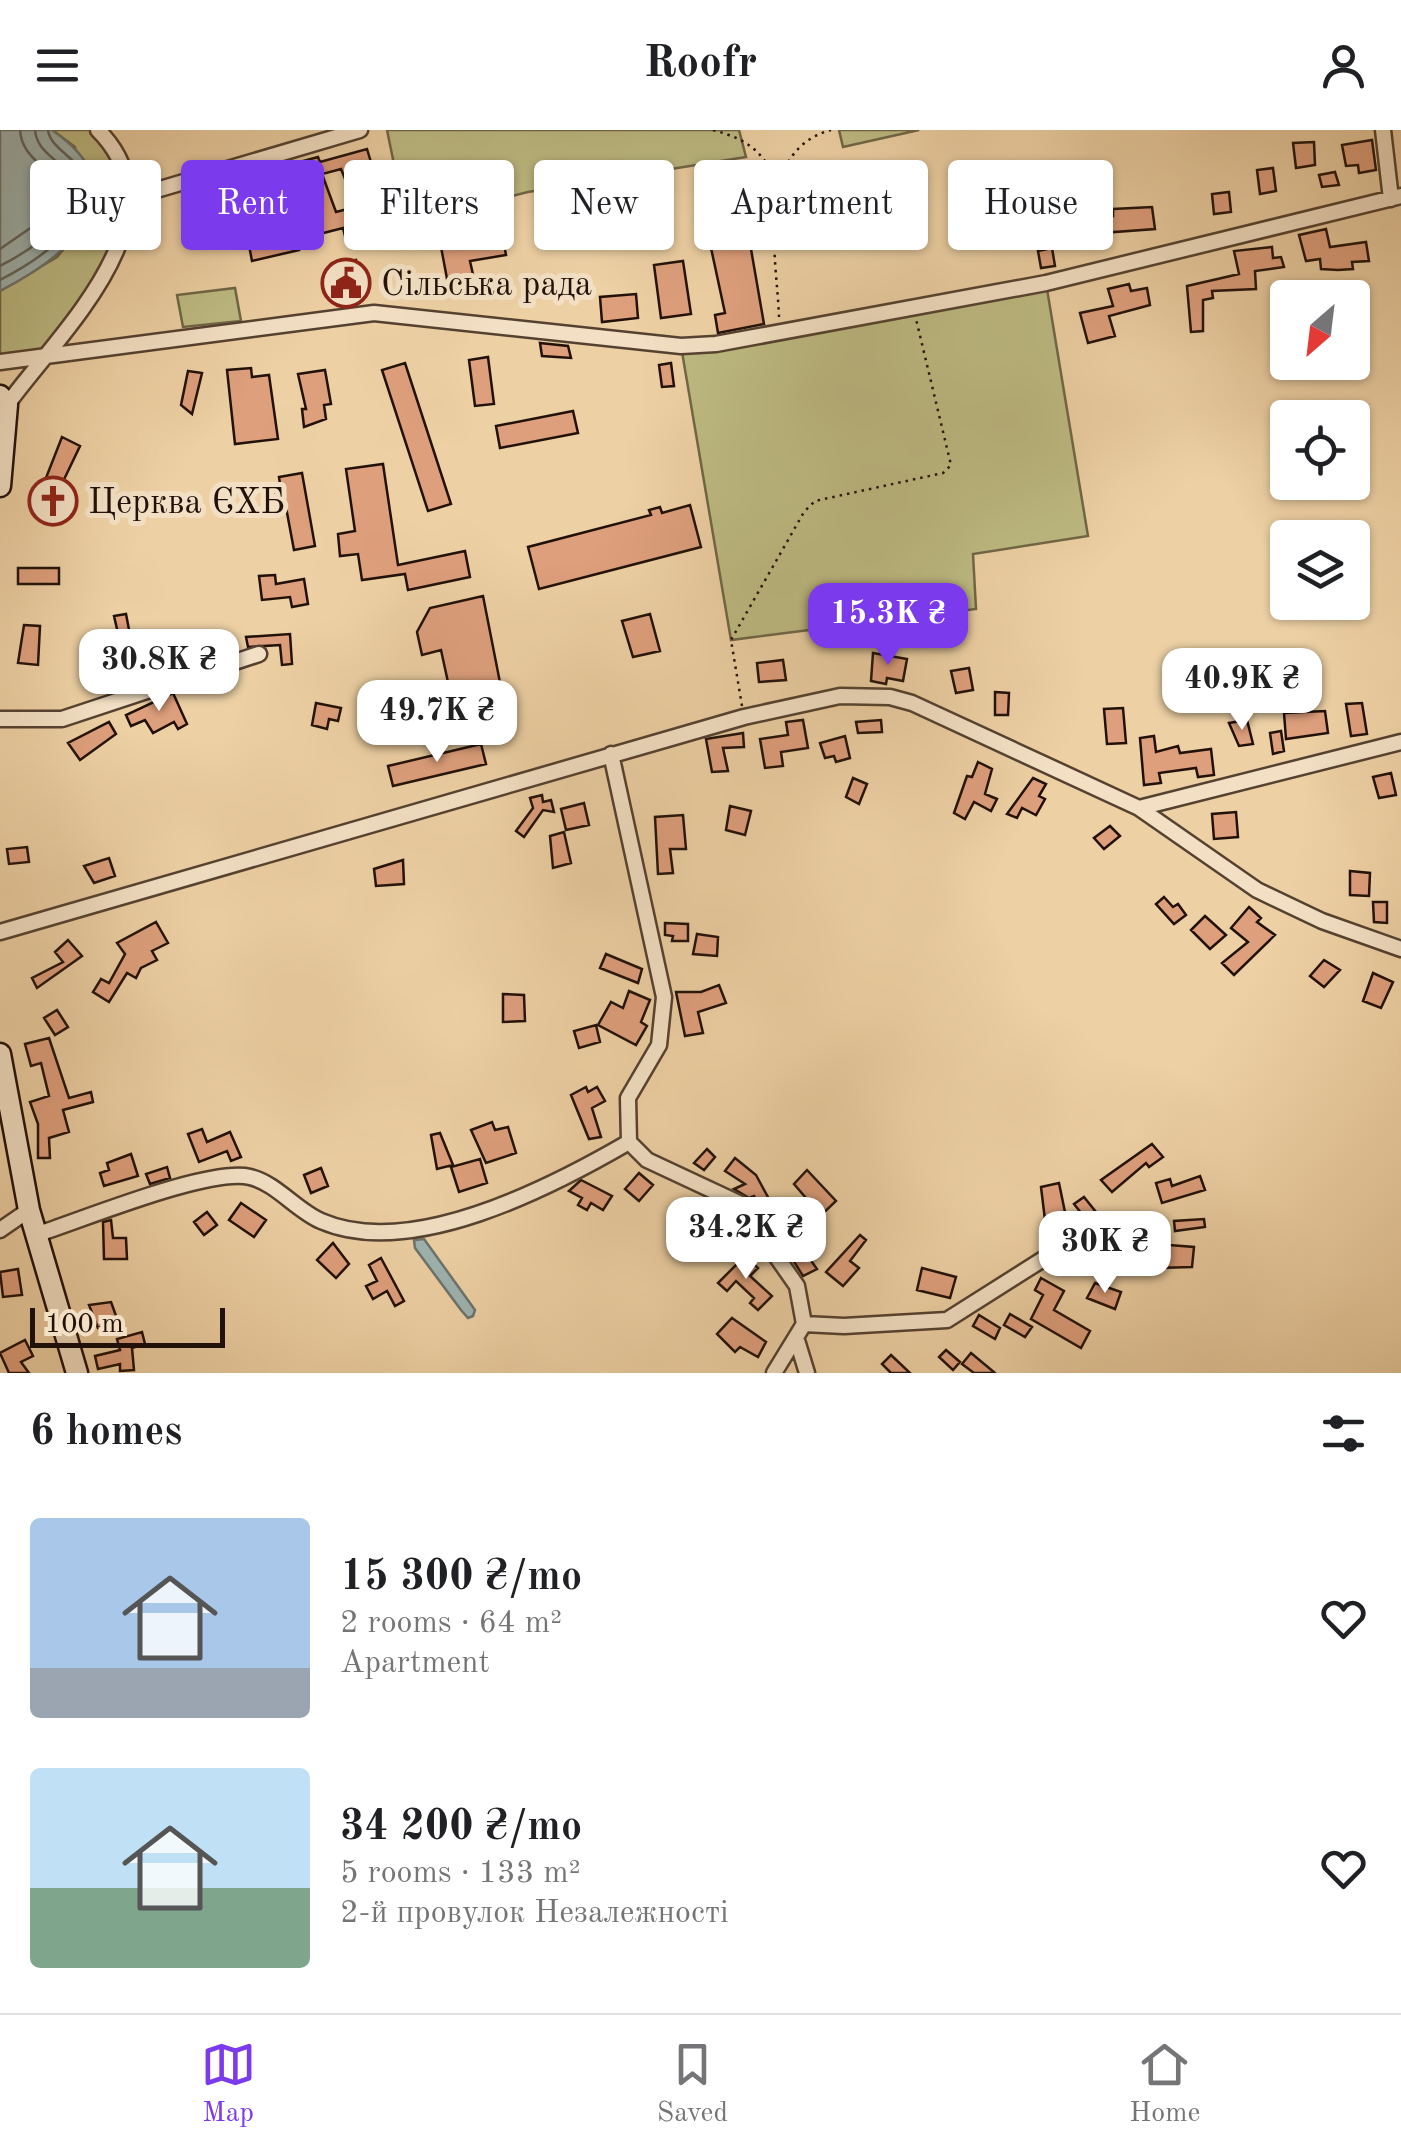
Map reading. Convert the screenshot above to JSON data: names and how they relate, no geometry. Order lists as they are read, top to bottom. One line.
{"places":{"public building":["Сільська рада"],"church":["Церква ЄХБ"]},"scale_bar":"100 m","north":"bottom left","page":{"header":"Roofr","chip":["Buy","Rent","Filters","New","Apartment","House"],"price":["15.3K ₴","30.8K ₴","40.9K ₴","49.7K ₴","34.2K ₴","30K ₴"],"scale":"100 m","heading":"6 homes","list":[{"name":"15 300 ₴/mo","note":"2 rooms · 64 m² · Apartment"},{"name":"34 200 ₴/mo","note":"5 rooms · 133 m² · 2-й провулок Незалежності"}],"tabs":["Map","Saved","Home"]}}
